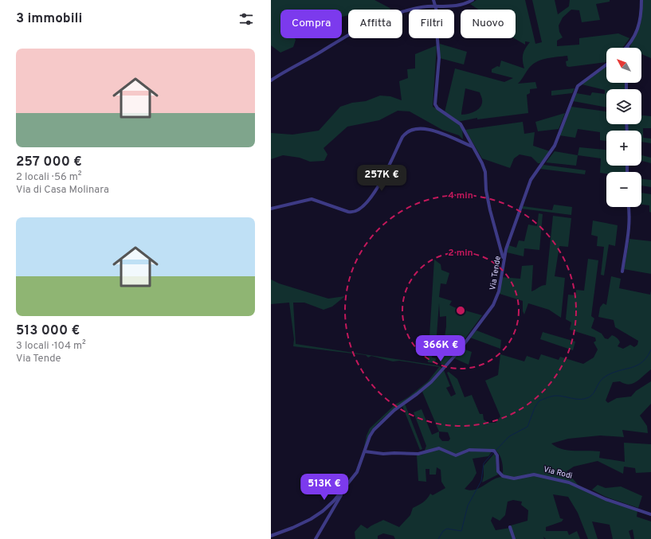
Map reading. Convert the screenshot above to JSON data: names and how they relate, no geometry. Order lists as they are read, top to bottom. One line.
{"streets":{"street":["Via Tende","Via Rodi"]},"crossings":[["Via Tende","Via Rodi"]],"north":"top left","page":{"heading":"3 immobili","chip":["Compra","Affitta","Filtri","Nuovo"],"list":[{"name":"257 000 €","note":"2 locali · 56 m² · Via di Casa Molinara"},{"name":"513 000 €","note":"3 locali · 104 m² · Via Tende"}],"map_buttons":["+","−"],"price":["257K €","366K €","513K €"]},"rings":["4 min","2 min"]}
